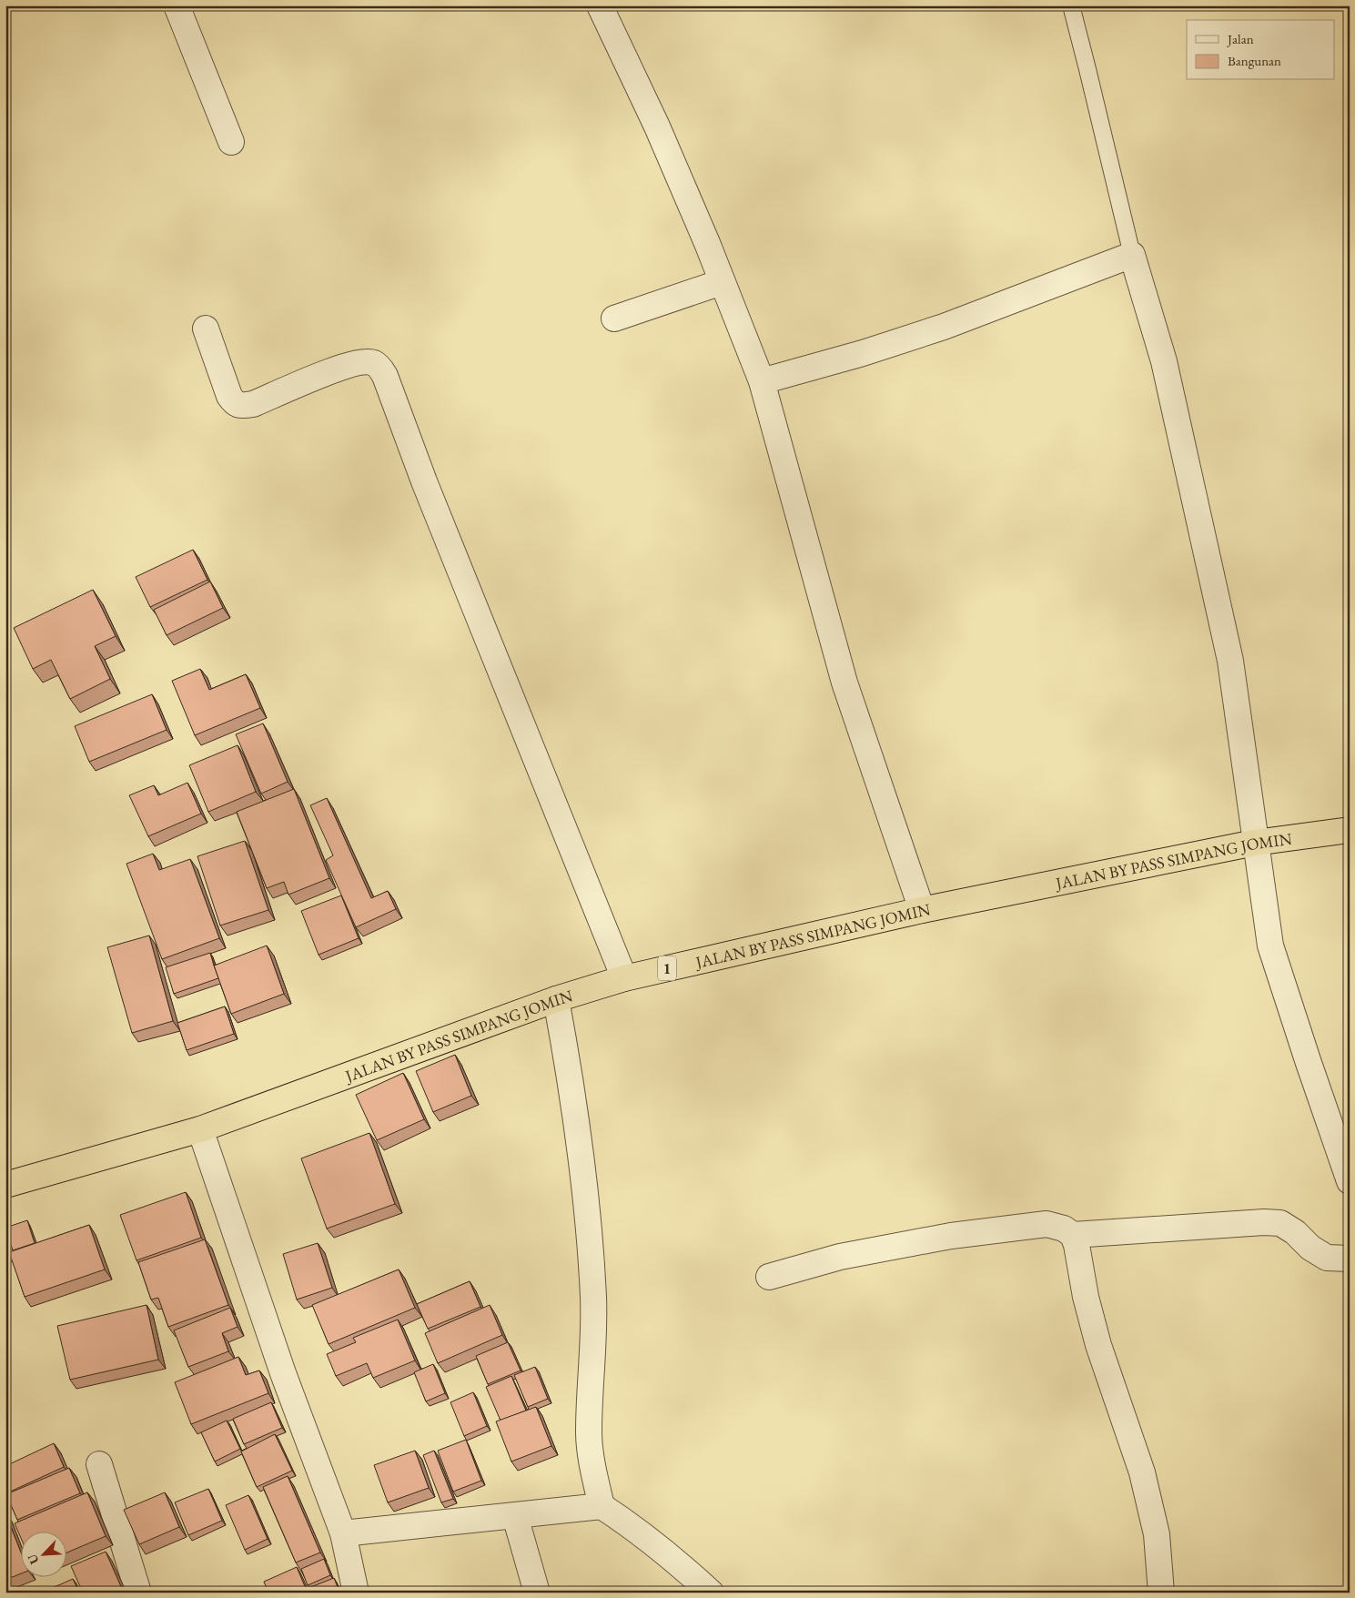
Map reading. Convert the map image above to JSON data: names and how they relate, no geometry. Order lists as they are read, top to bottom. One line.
{"streets":{"highway":["JALAN BY PASS SIMPANG JOMIN","1"]},"legend":["Jalan","Bangunan"],"north":"bottom left"}
